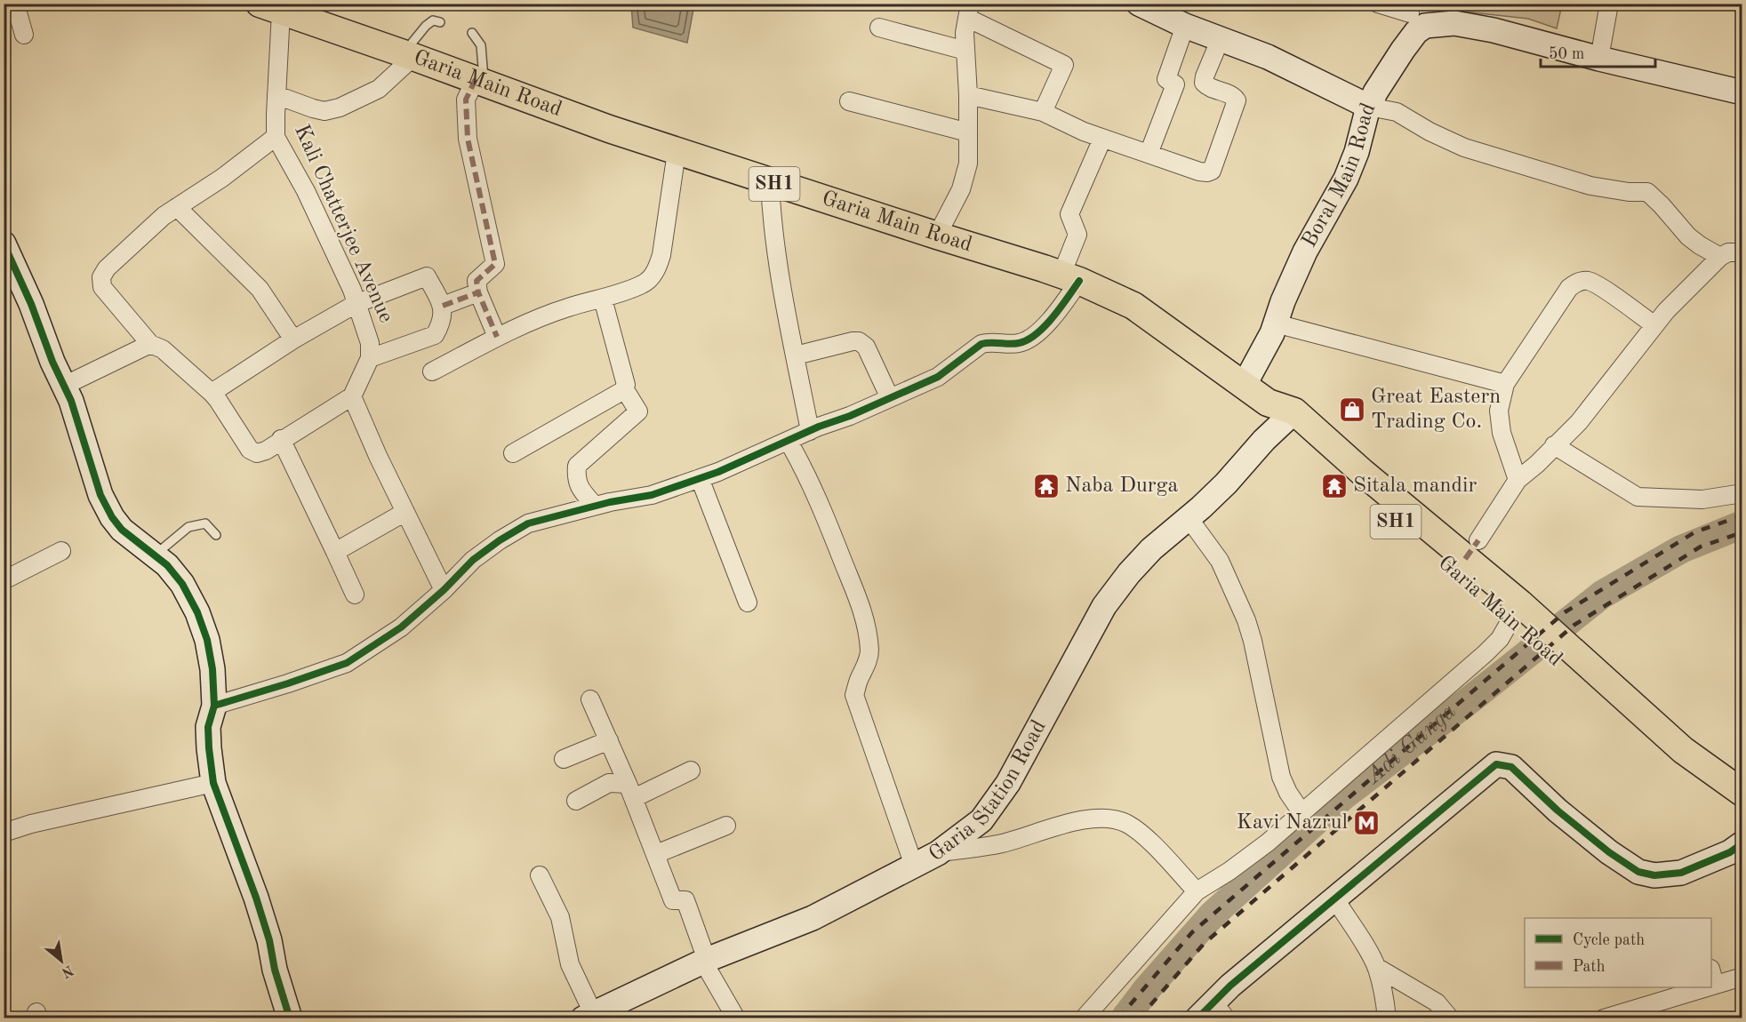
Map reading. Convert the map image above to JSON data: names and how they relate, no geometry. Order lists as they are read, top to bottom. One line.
{"streets":{"main road":["Garia Main Road","Boral Main Road","SH1","Garia Station Road"],"street":["Kali Chatterjee Avenue"]},"crossings":[["Garia Main Road","Boral Main Road"],["Garia Main Road","Kali Chatterjee Avenue"],["Garia Main Road","Garia Station Road"]],"water":["Adi Ganga"],"places":{"shop":["Great Eastern Trading Co."],"temple":["Naba Durga","Sitala mandir"],"metro station":["Kavi Nazrul"]},"legend":["Cycle path","Path"],"scale_bar":"50 m","north":"bottom right"}
